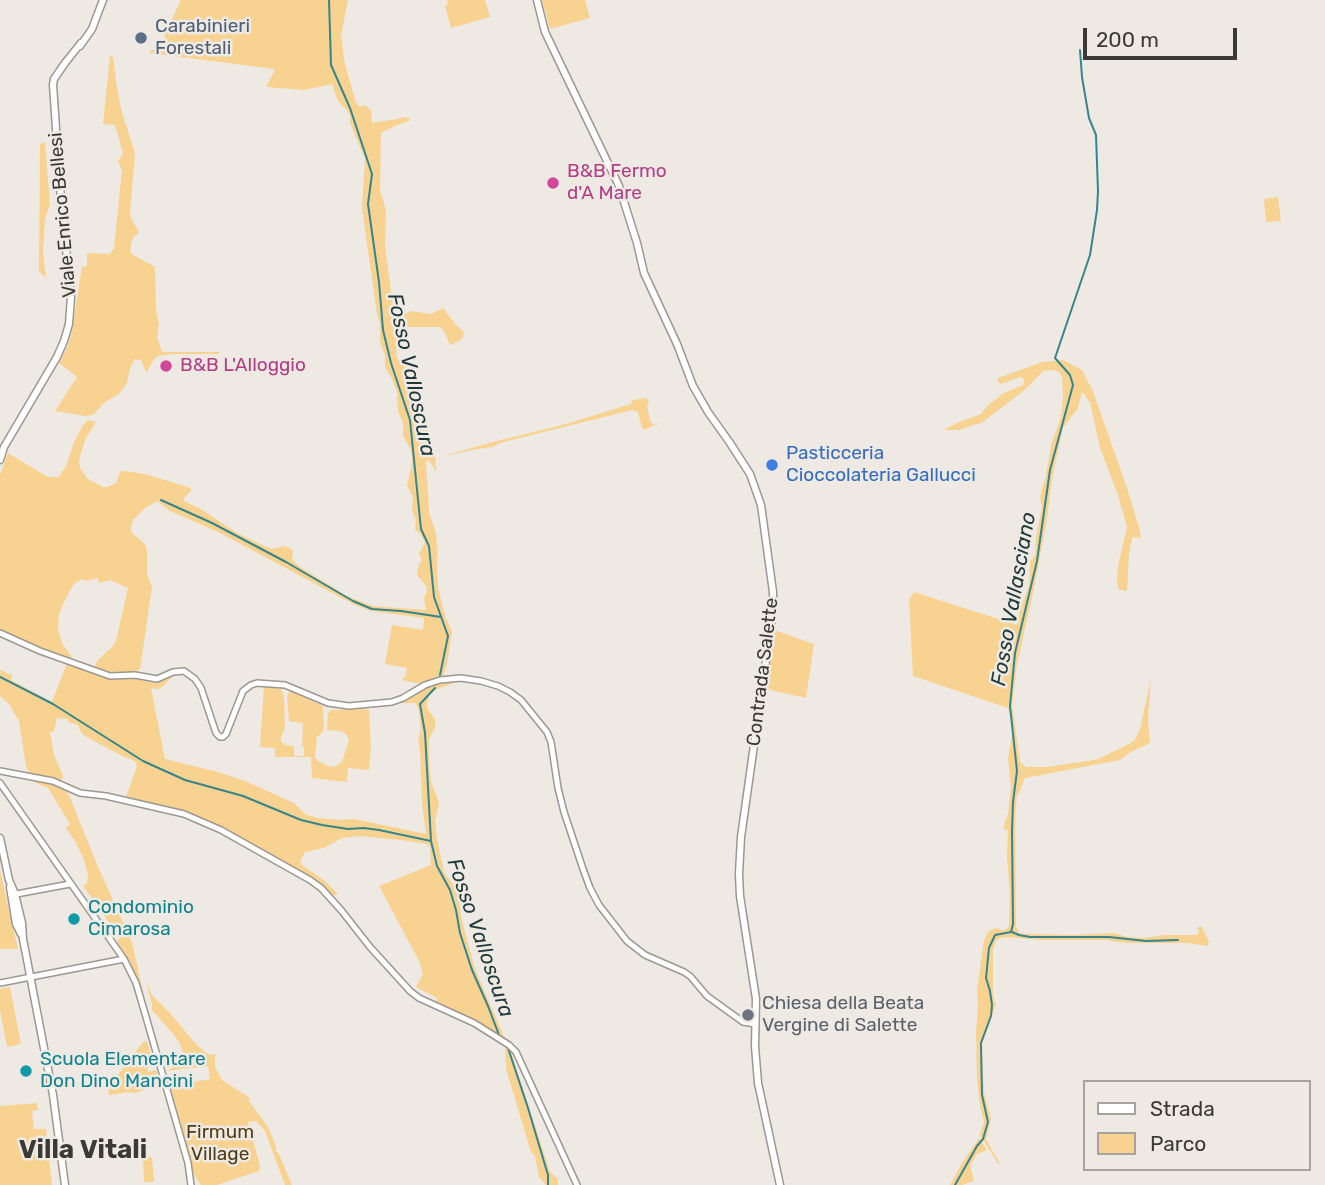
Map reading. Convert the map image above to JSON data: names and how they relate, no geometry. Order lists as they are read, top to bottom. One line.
{"streets":{"main road":["Viale Enrico Bellesi","Contrada Salette"]},"districts":["Villa Vitali"],"water":["Fosso Valloscura","Fosso Vallasciano"],"parks":["Firmum Village"],"places":["Carabinieri Forestali","B&B Fermo d'A Mare","B&B L'Alloggio","Pasticceria Cioccolateria Gallucci","Condominio Cimarosa","Chiesa della Beata Vergine di Salette","Scuola Elementare Don Dino Mancini"],"legend":["Strada","Parco"],"scale_bar":"200 m"}
